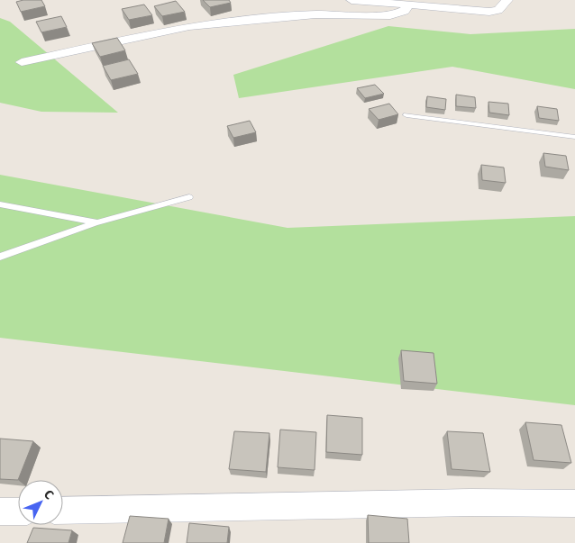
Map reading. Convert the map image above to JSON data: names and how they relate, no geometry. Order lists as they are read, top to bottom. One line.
{"north":"top right"}
